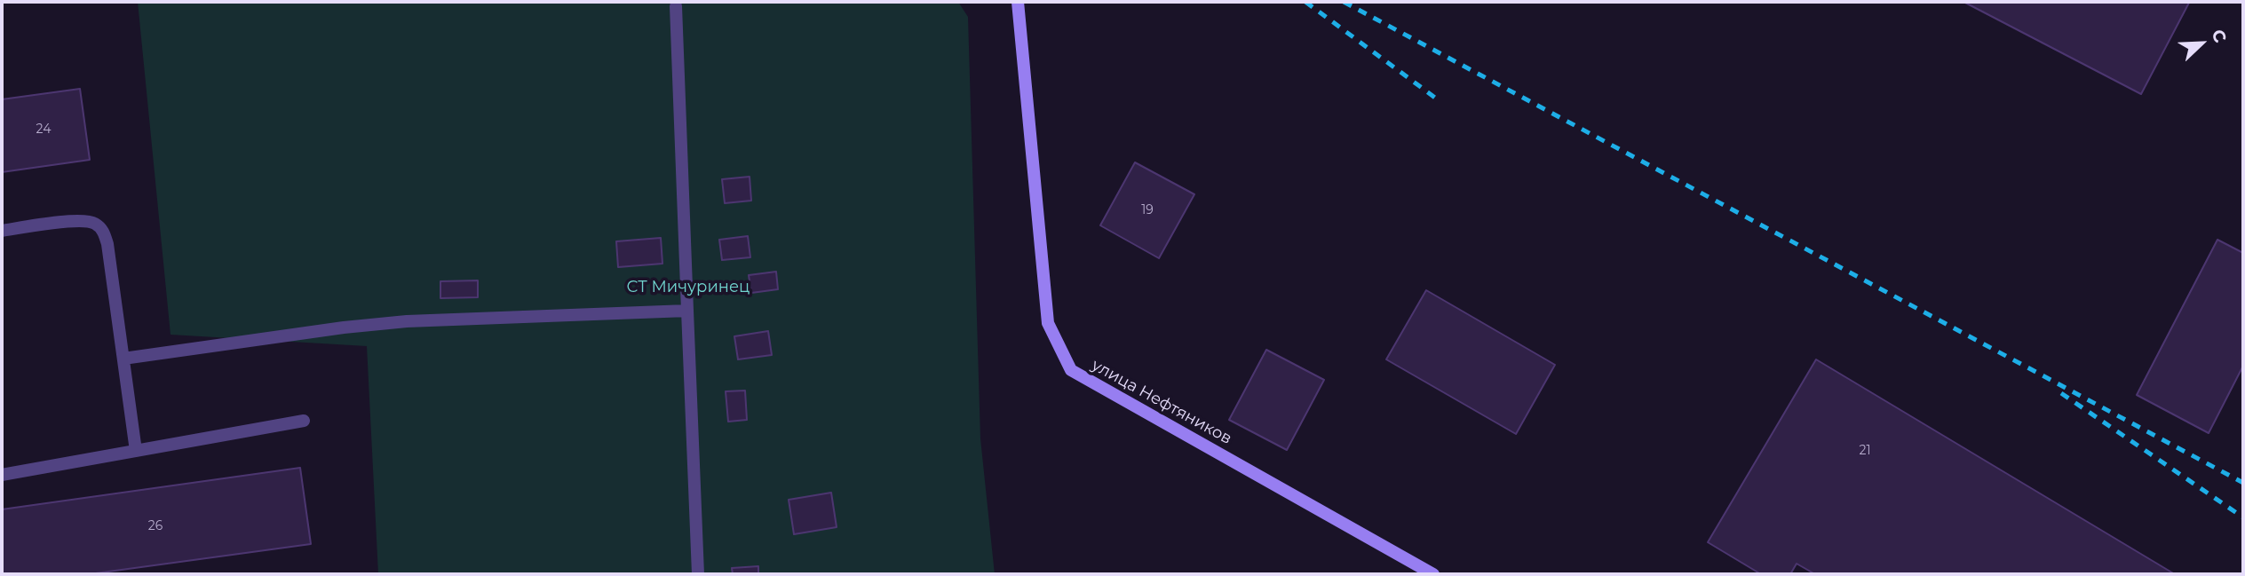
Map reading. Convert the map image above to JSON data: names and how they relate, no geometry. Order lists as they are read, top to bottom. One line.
{"streets":{"street":["улица Нефтяников"]},"parks":["СТ Мичуринец"],"house_numbers":["24","19","21","26"],"north":"top right"}
